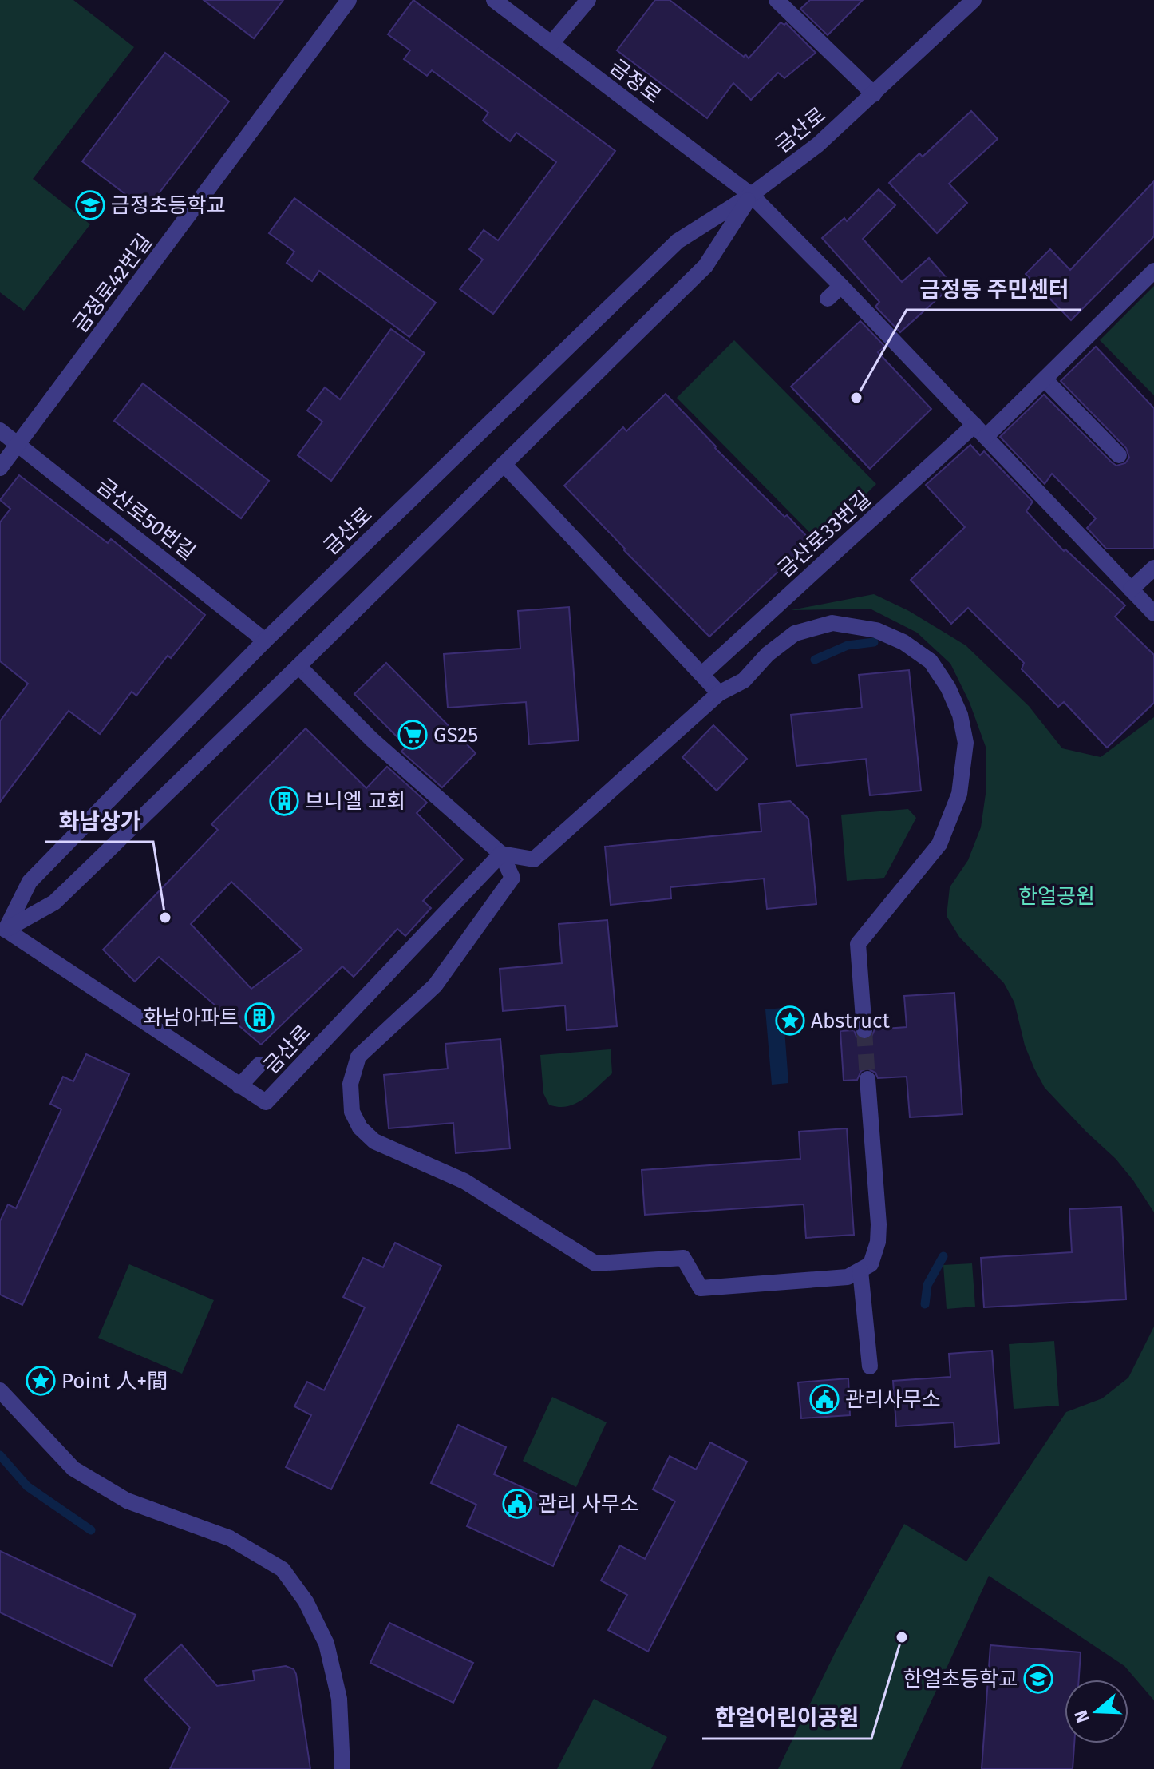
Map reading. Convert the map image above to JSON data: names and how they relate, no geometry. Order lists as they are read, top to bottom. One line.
{"streets":{"street":["금정로","금산로","금정로42번길","금산로50번길","금산로33번길"]},"crossings":[["금정로","금산로"],["금산로","금산로50번길"],["금정로42번길","금산로50번길"]],"parks":["한얼공원"],"places":{"school or university":["금정초등학교","한얼초등학교"],"other":["금정동 주민센터","화남상가","한얼어린이공원"],"supermarket":["GS25"],"building":["브니엘 교회","화남아파트"],"place":["Abstruct","Point 人+間"],"public building":["관리사무소","관리 사무소"]},"north":"left"}
